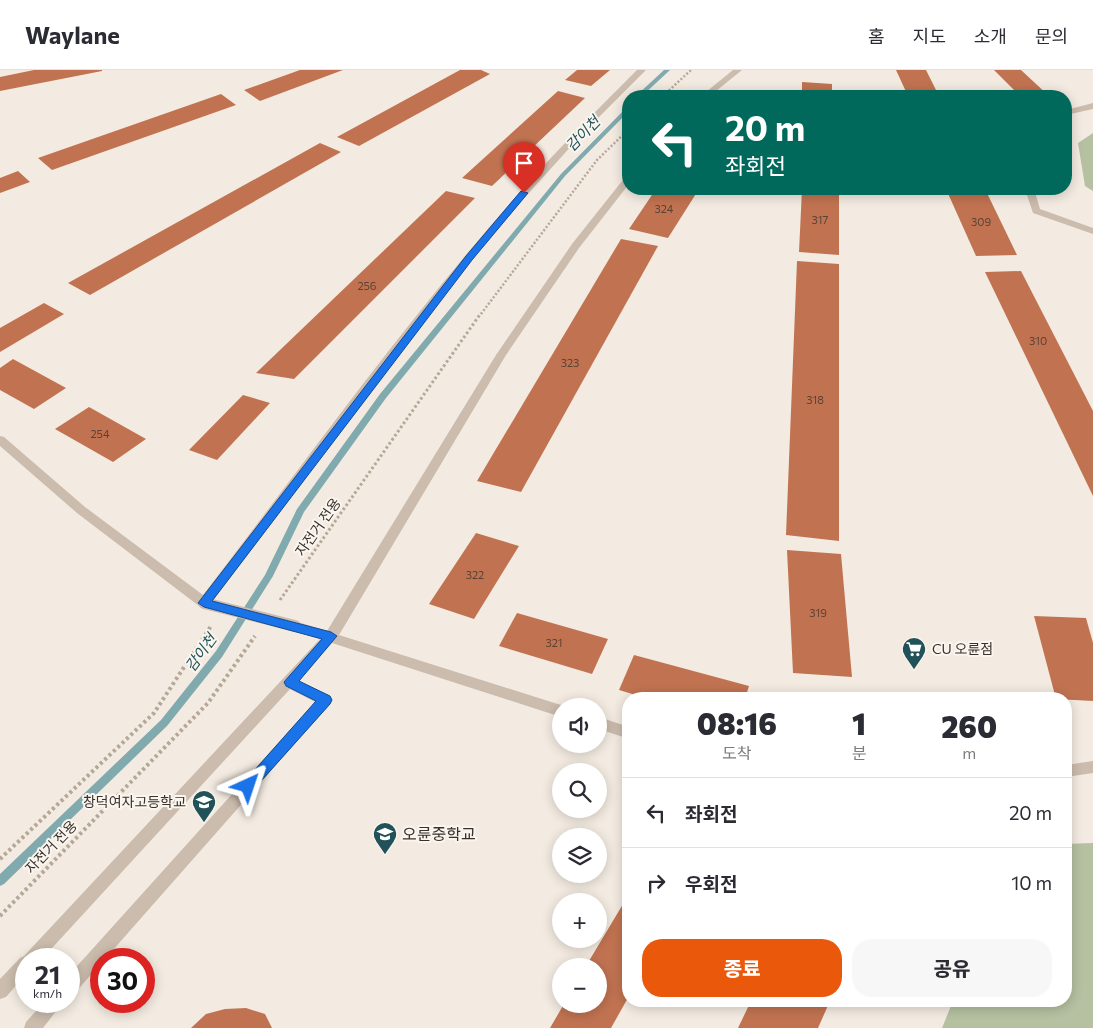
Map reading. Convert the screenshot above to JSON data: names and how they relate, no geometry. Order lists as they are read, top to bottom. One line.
{"streets":{"path":["자전거 전용"]},"water":["감이천"],"places":{"supermarket":["CU 오륜점"],"school or university":["창덕여자고등학교","오륜중학교"]},"house_numbers":["324","317","309","256","310","323","318","254","322","319","321"],"page":{"header":"Waylane","nav":["홈","지도","소개","문의"],"turn":["20 m","좌회전"],"eta":["08:16","도착","1","분","260","m"],"map_buttons":["+","−"],"list":[{"name":"좌회전","value":"20 m"},{"name":"우회전","value":"10 m"}],"buttons":["종료","공유"],"speed":"21 km/h","limit":"30"}}
